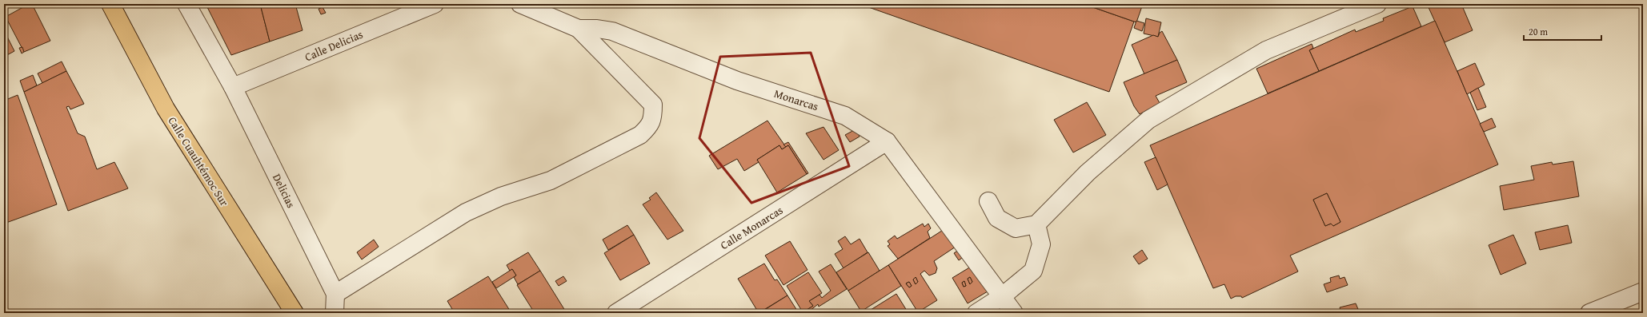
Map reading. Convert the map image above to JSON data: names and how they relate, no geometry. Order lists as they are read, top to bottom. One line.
{"streets":{"main road":["Calle Cuauhtémoc Sur"],"street":["Calle Delicias","Monarcas","Delicias","Calle Monarcas"]},"crossings":[["Calle Delicias","Delicias"],["Monarcas","Calle Monarcas"]],"scale_bar":"20 m"}
